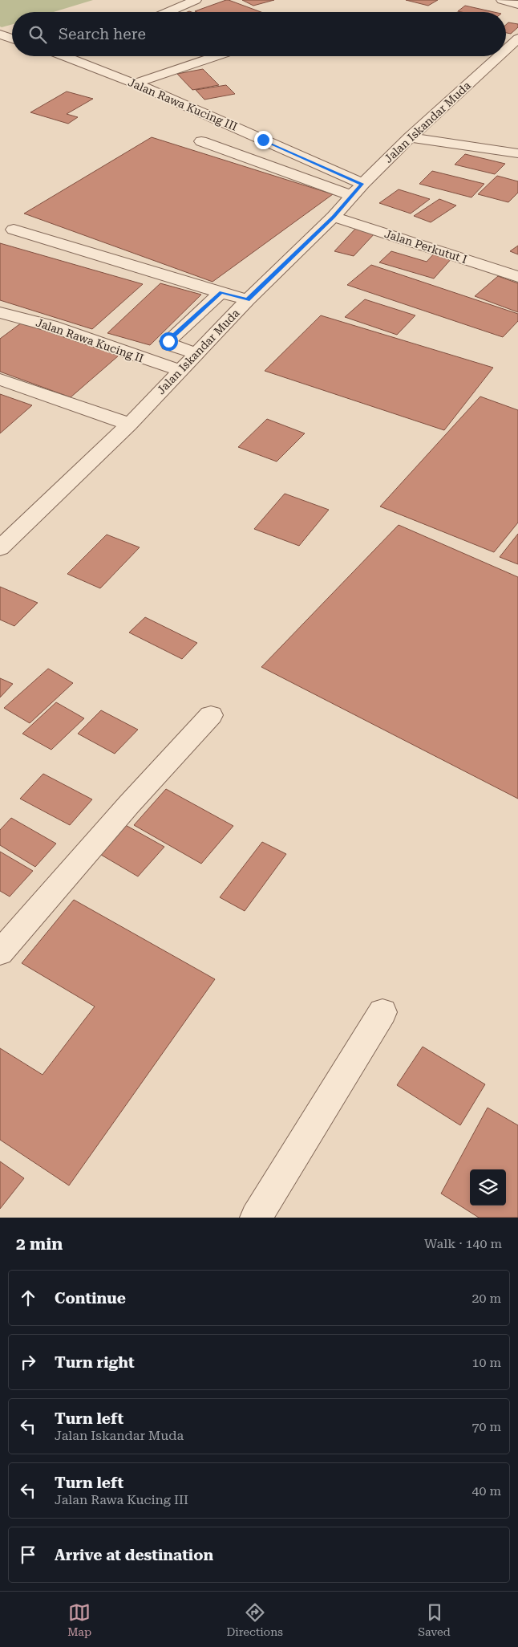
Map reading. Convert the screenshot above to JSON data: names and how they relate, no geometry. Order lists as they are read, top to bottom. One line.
{"streets":{"street":["Jalan Rawa Kucing III","Jalan Iskandar Muda","Jalan Perkutut I","Jalan Rawa Kucing II"]},"crossings":[["Jalan Rawa Kucing III","Jalan Iskandar Muda"],["Jalan Iskandar Muda","Jalan Perkutut I"],["Jalan Iskandar Muda","Jalan Rawa Kucing II"]],"page":{"search":"Search here","heading":["2 min","Walk · 140 m"],"list":[["Continue","20 m"],["Turn right","10 m"],["Turn left","Jalan Iskandar Muda","70 m"],["Turn left","Jalan Rawa Kucing III","40 m"],"Arrive at destination"],"nav":["Map","Directions","Saved"]}}
